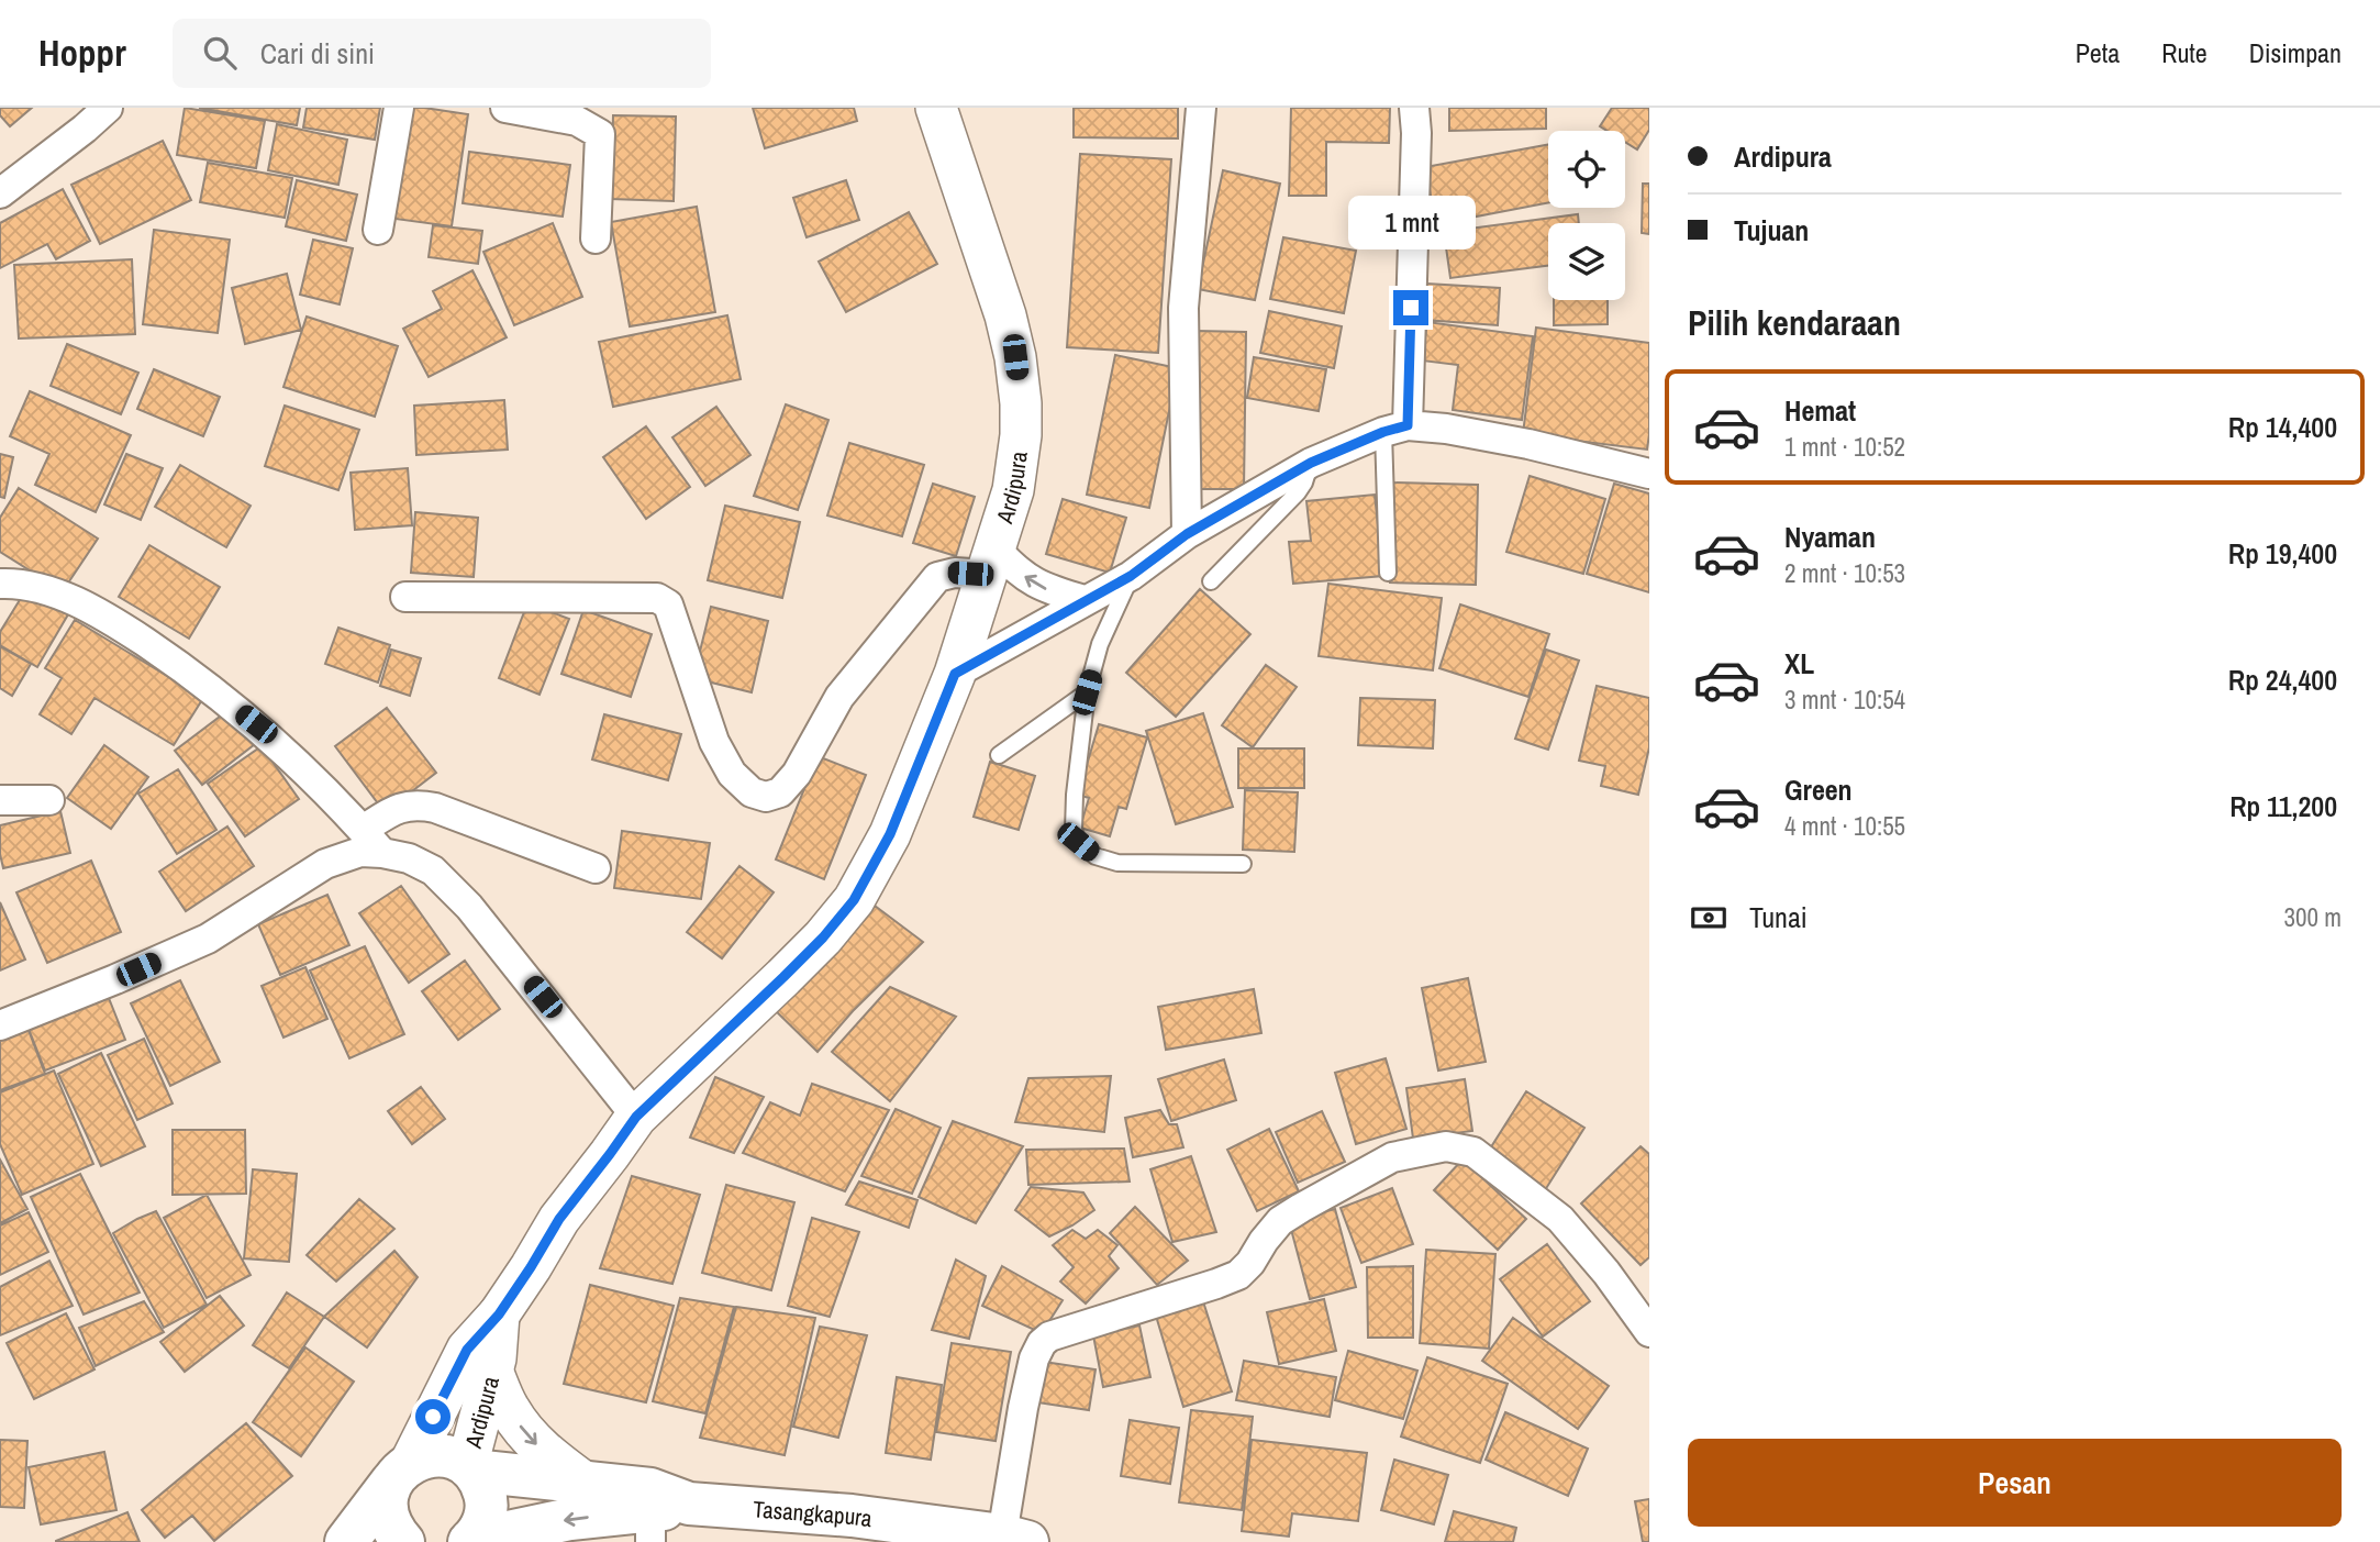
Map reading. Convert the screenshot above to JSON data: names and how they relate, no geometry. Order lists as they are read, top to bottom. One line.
{"streets":{"highway":["Tasangkapura"],"street":["Ardipura"]},"crossings":[["Ardipura","Tasangkapura"]],"page":{"header":"Hoppr","search":"Cari di sini","nav":["Peta","Rute","Disimpan"],"banner":["Ardipura","Tujuan"],"bubble":"1 mnt","heading":"Pilih kendaraan","list":[{"name":"Hemat","note":"1 mnt · 10:52","value":"Rp 14,400"},{"name":"Nyaman","note":"2 mnt · 10:53","value":"Rp 19,400"},{"name":"XL","note":"3 mnt · 10:54","value":"Rp 24,400"},{"name":"Green","note":"4 mnt · 10:55","value":"Rp 11,200"}],"pay":["Tunai","300 m"],"buttons":"Pesan"}}
